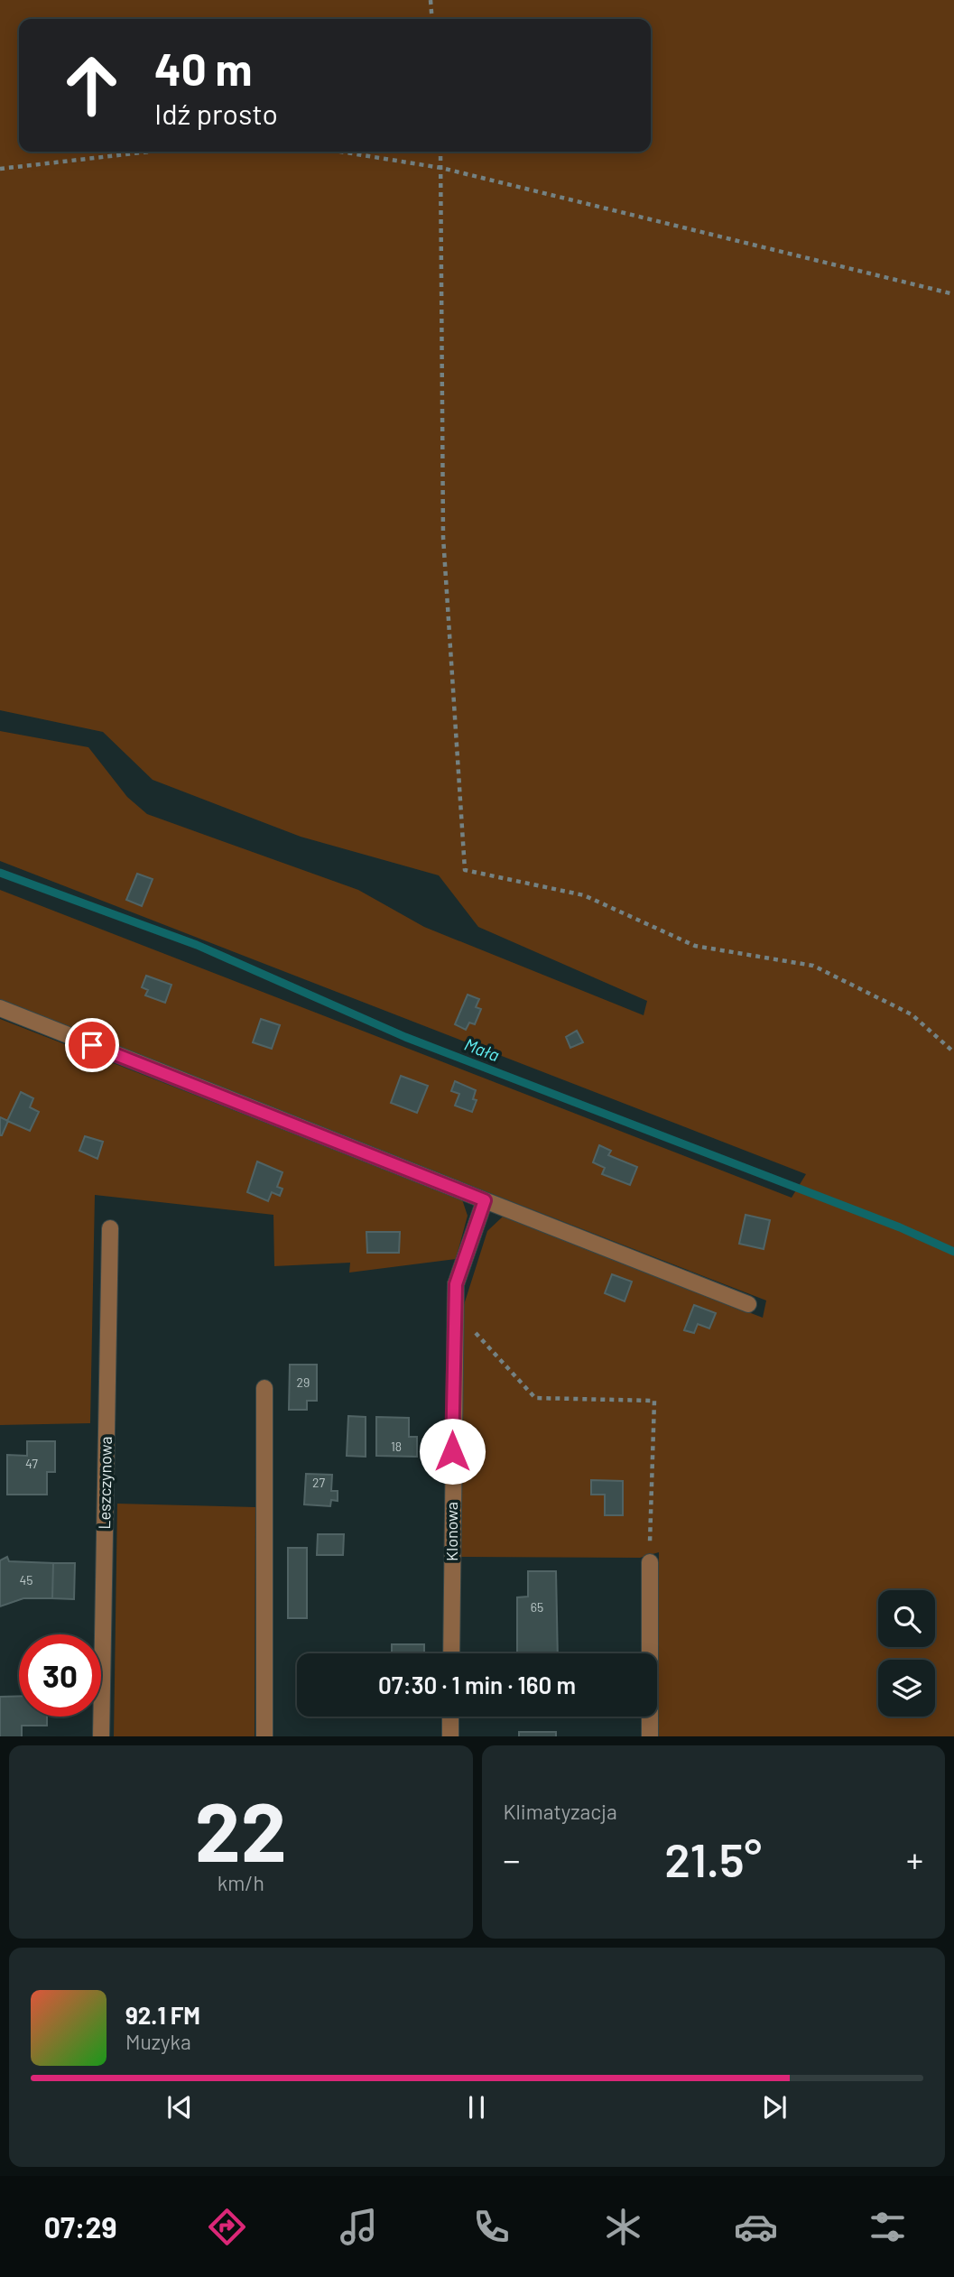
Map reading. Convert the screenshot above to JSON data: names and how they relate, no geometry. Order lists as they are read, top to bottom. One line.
{"streets":{"street":["Leszczynowa","Klonowa"]},"water":["Mała"],"house_numbers":["29","18","47","27","45","65"],"page":{"turn":["40 m","Idź prosto"],"limit":"30","trip":"07:30 · 1 min · 160 m","tile":[["22","km/h"],"Klimatyzacja"],"heat":["−","21.5°","+"],"song":["92.1 FM","Muzyka"],"tabs":"07:29"}}
